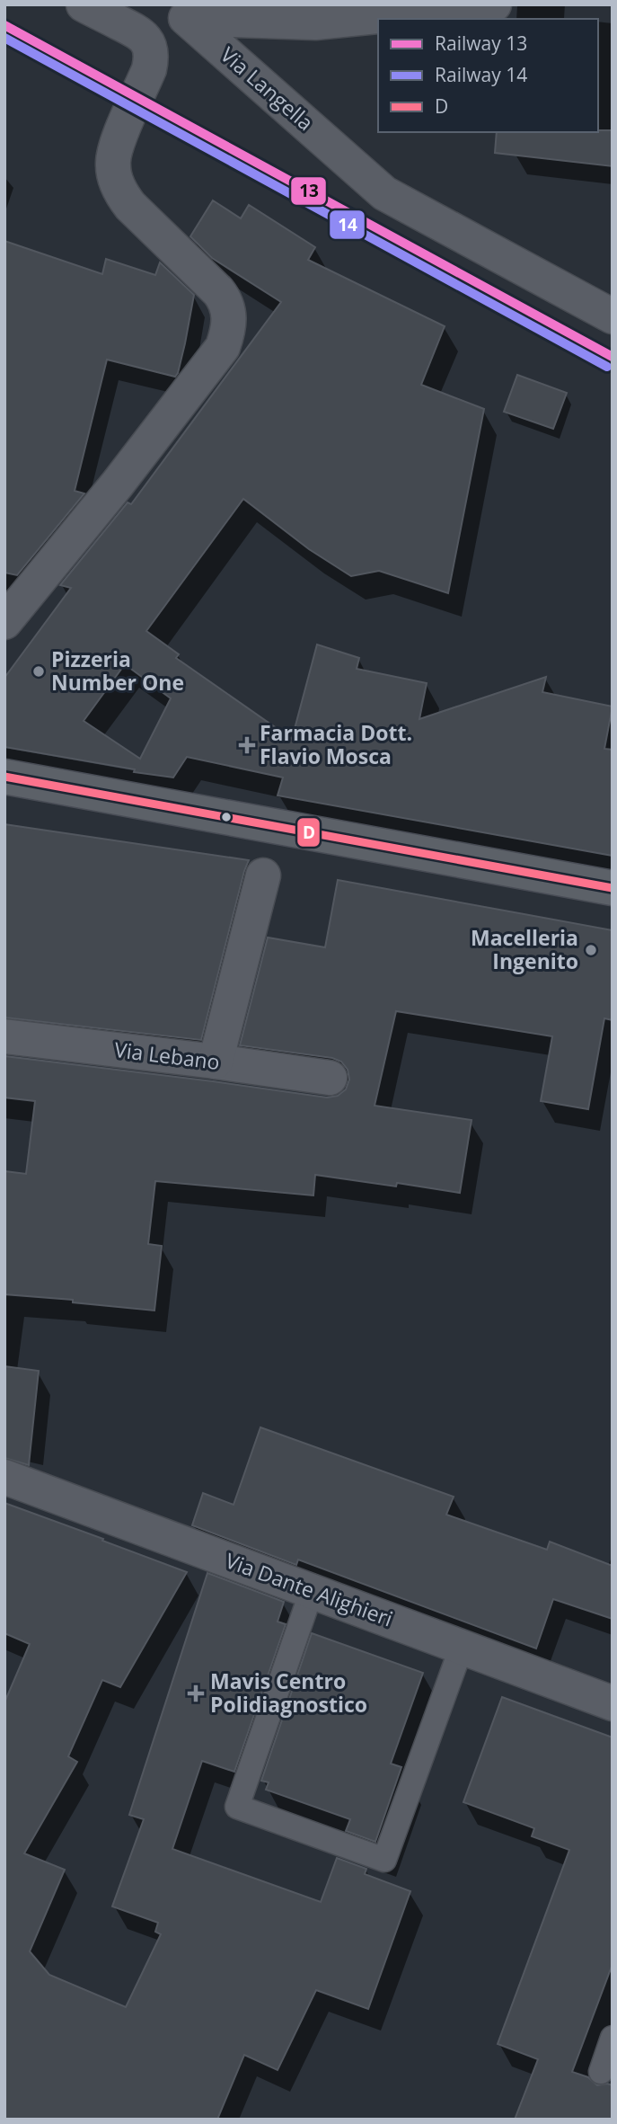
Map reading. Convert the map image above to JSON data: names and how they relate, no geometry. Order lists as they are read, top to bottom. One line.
{"streets":{"street":["Via Langella","Via Lebano","Via Dante Alighieri"]},"places":{"other":["Pizzeria Number One","Macelleria Ingenito"],"health":["Farmacia Dott. Flavio Mosca","Mavis Centro Polidiagnostico"]},"lines":["rail line 13","rail line 14","transit line D"],"legend":["Railway 13","Railway 14","D"]}
